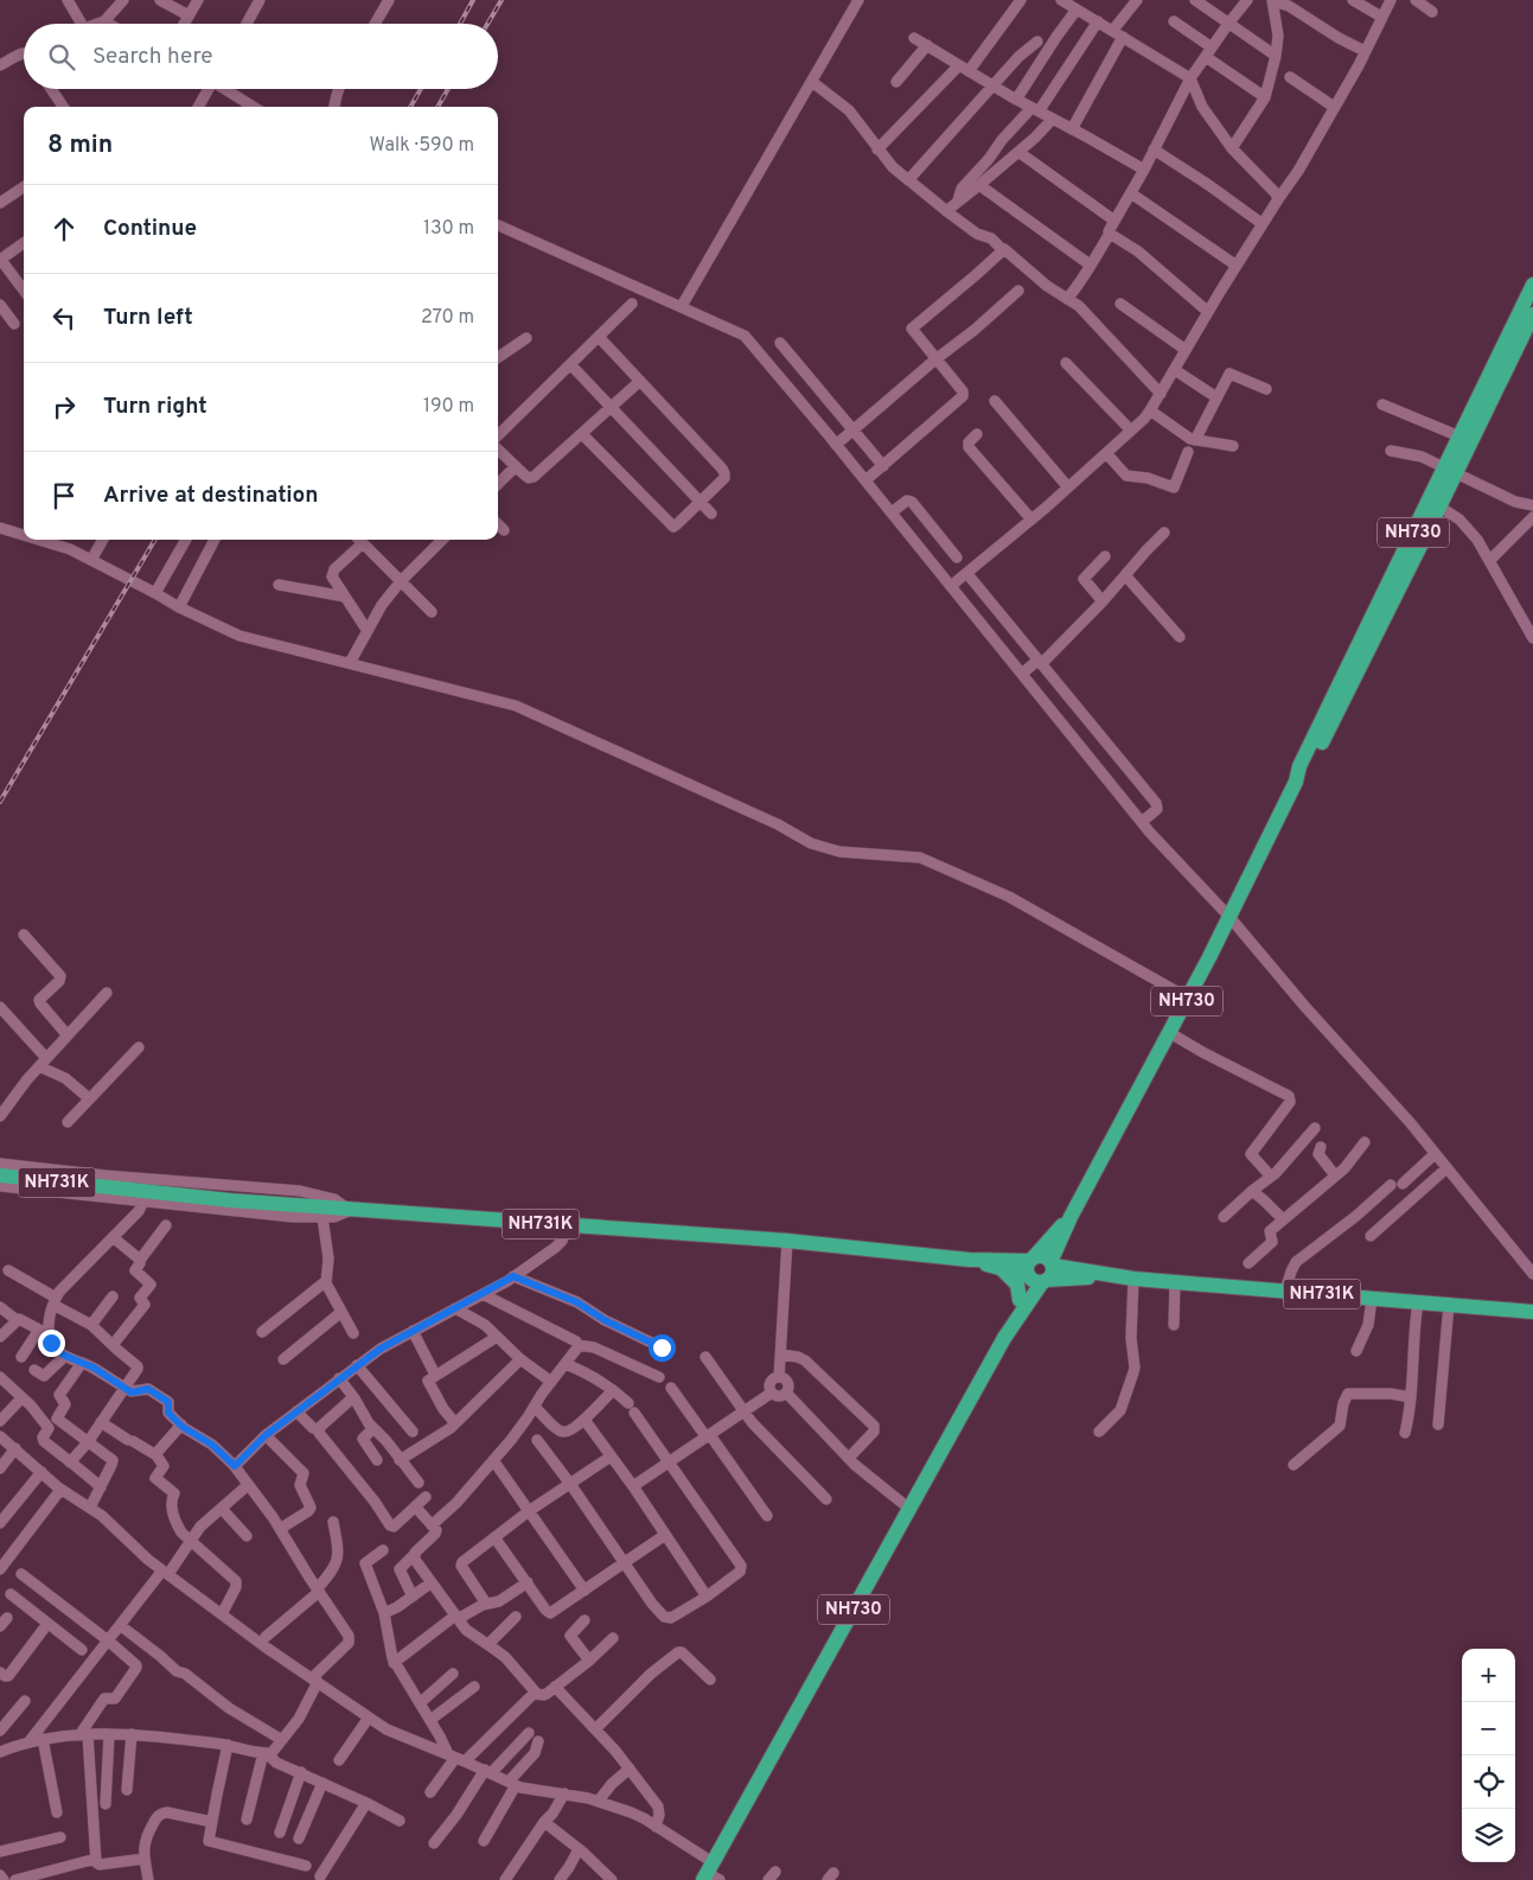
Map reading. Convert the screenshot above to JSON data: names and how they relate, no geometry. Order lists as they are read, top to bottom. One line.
{"streets":{"highway":["NH730","NH731K"]},"crossings":[["NH730","NH731K"]],"page":{"search":"Search here","heading":["8 min","Walk · 590 m"],"list":[["Continue","130 m"],["Turn left","270 m"],["Turn right","190 m"],"Arrive at destination"],"map_buttons":["+","−"]}}
